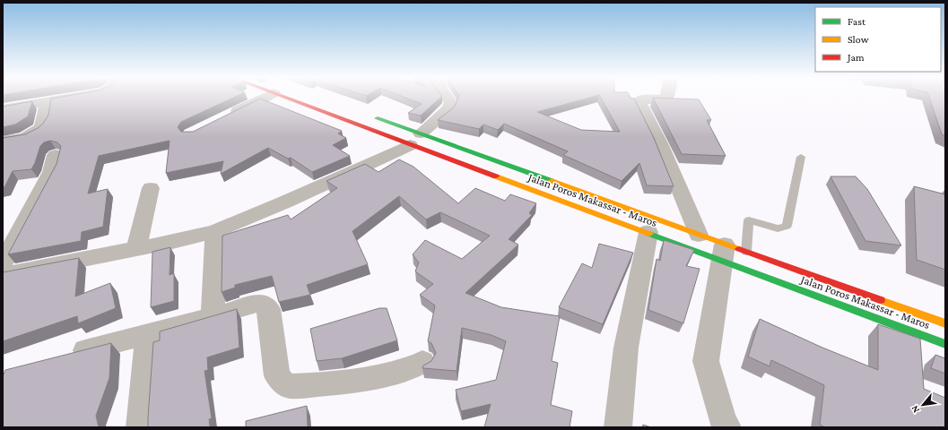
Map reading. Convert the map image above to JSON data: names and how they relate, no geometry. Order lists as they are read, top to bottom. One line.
{"streets":{"highway":["Jalan Poros Makassar - Maros"]},"legend":["Fast","Slow","Jam"],"north":"bottom left"}
